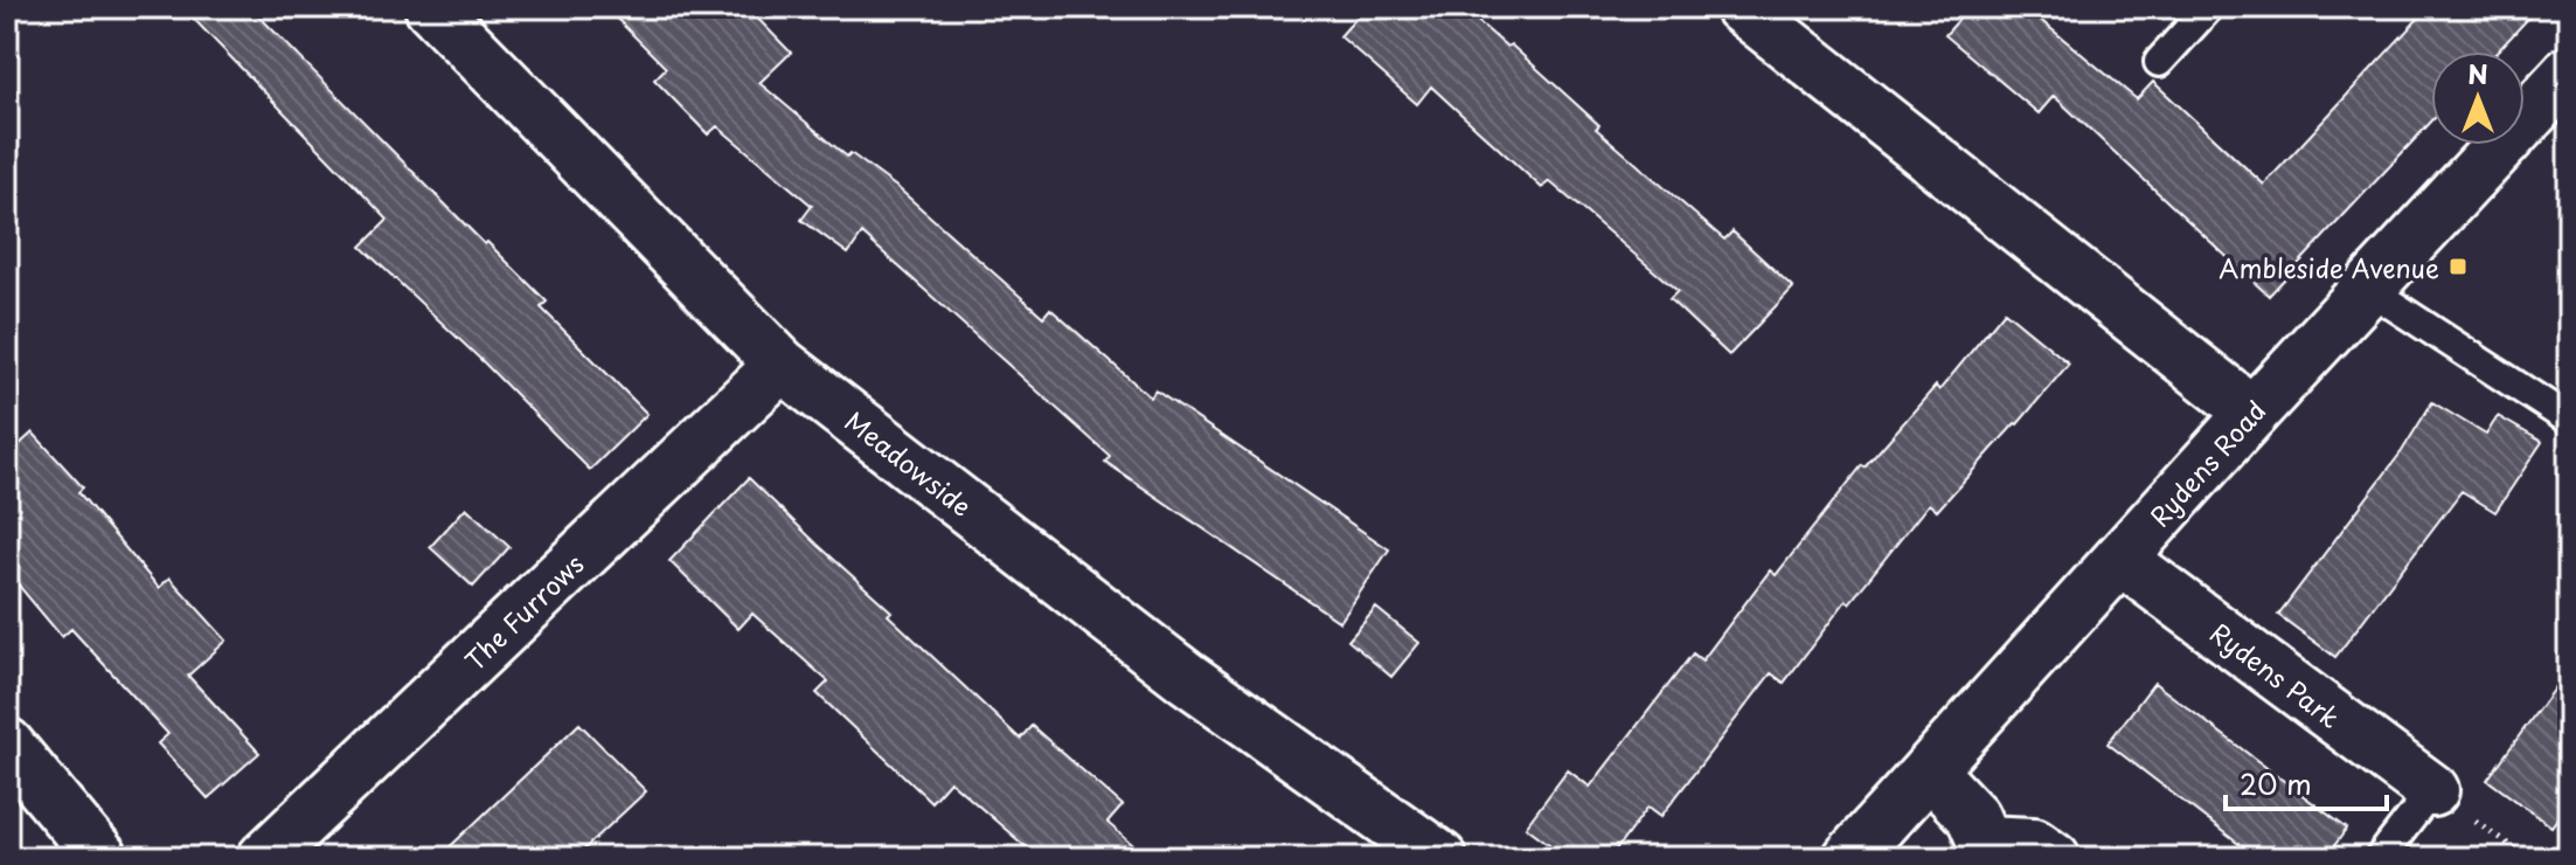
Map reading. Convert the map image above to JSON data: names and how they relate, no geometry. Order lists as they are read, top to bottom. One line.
{"streets":{"street":["Meadowside","Rydens Road","The Furrows","Rydens Park"]},"crossings":[["Meadowside","The Furrows"],["Rydens Road","Rydens Park"]],"places":{"transit":["Ambleside Avenue"]},"scale_bar":"20 m","north":"top"}
